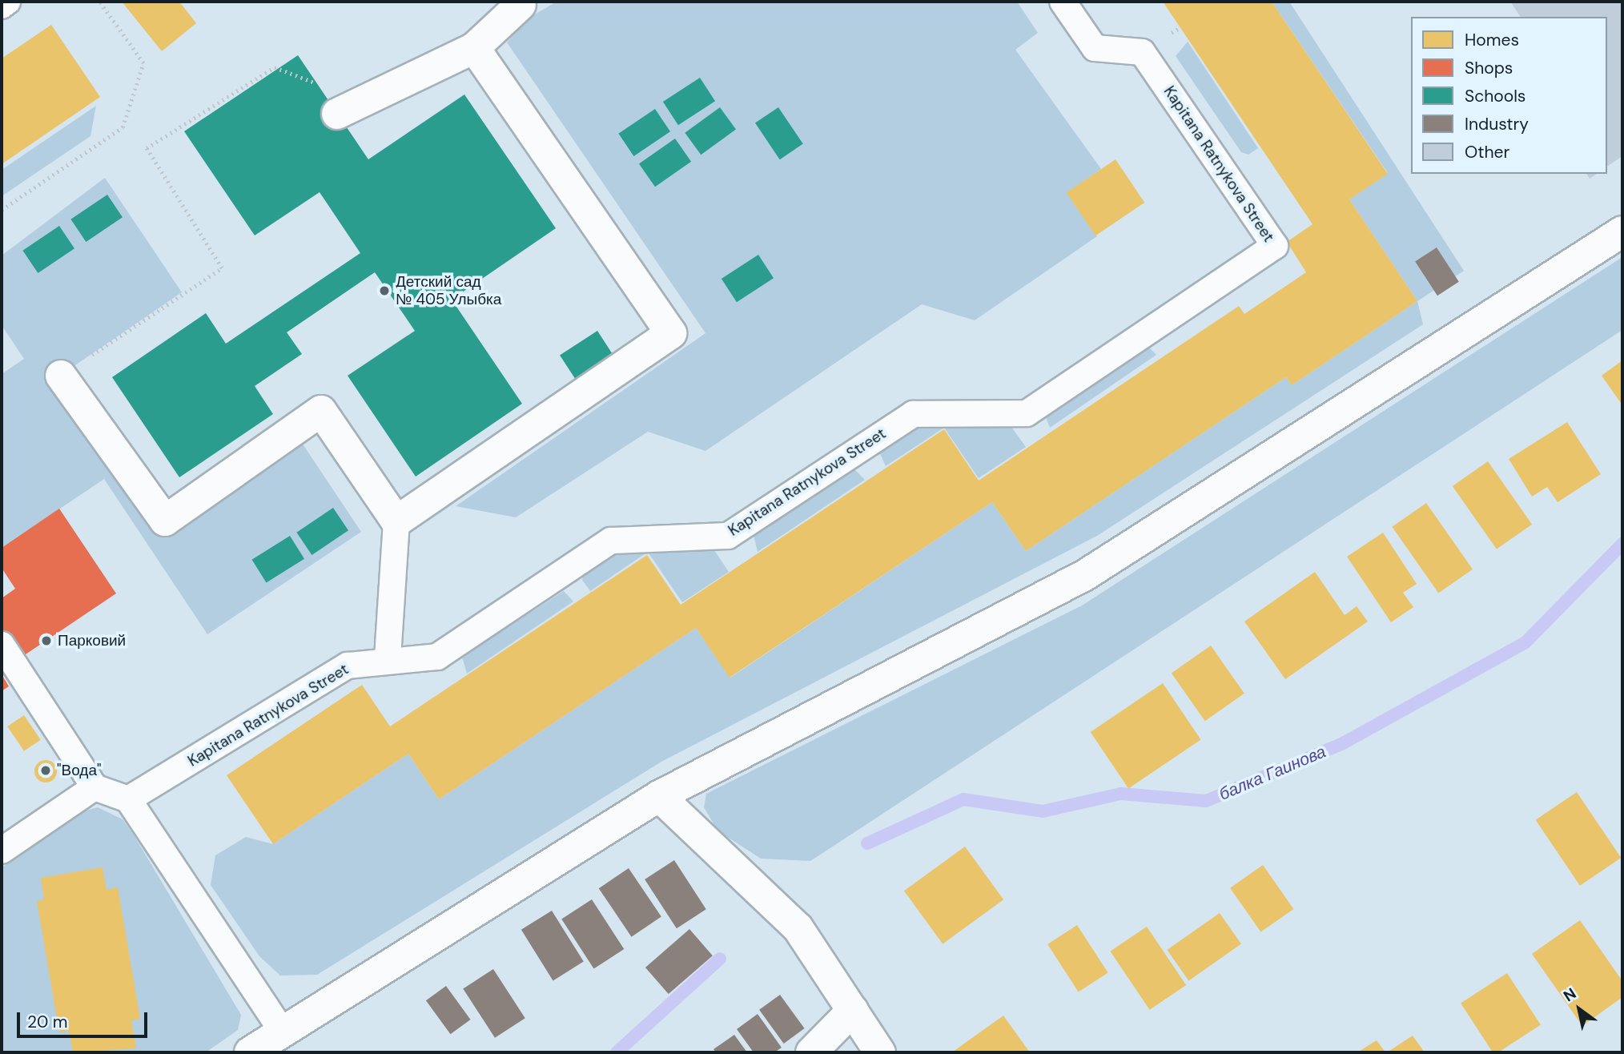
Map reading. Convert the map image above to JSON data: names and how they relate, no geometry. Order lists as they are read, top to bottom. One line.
{"streets":{"lane":["Kapitana Ratnykova Street"]},"water":["балка Гаинова"],"places":["Детский сад № 405 Улыбка","Парковий","\"Вода\""],"legend":["Homes","Shops","Schools","Industry","Other"],"scale_bar":"20 m","north":"top left"}
